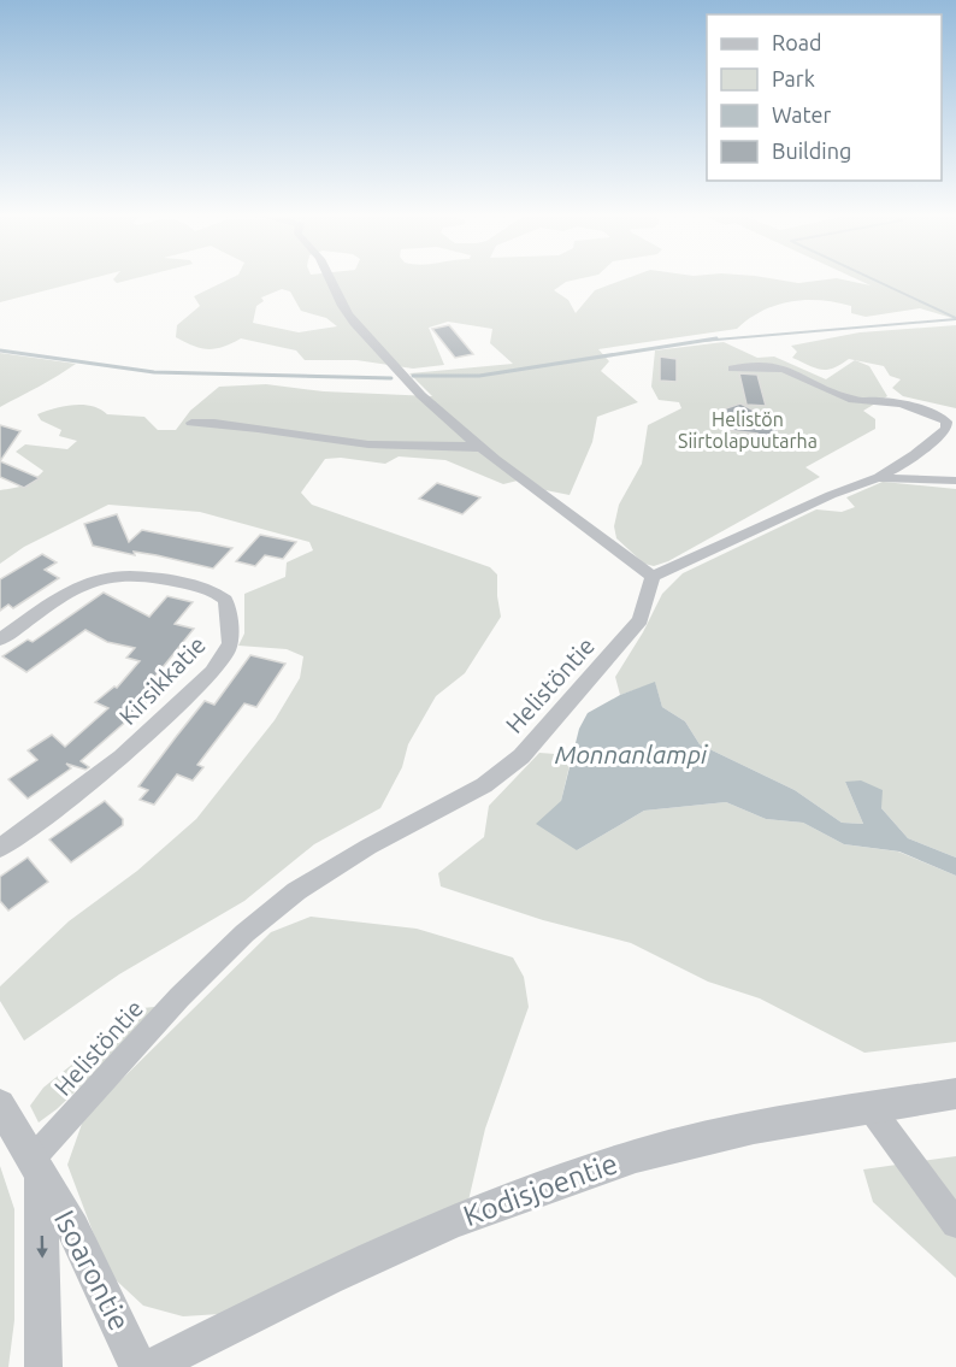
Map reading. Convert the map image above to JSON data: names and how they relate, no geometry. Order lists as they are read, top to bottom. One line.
{"streets":{"street":["Kirsikkatie","Helistöntie","Kodisjoentie","Isoarontie"]},"crossings":[["Helistöntie","Isoarontie"]],"water":["Monnanlampi"],"parks":["Helistön Siirtolapuutarha"],"legend":["Road","Park","Water","Building"]}
